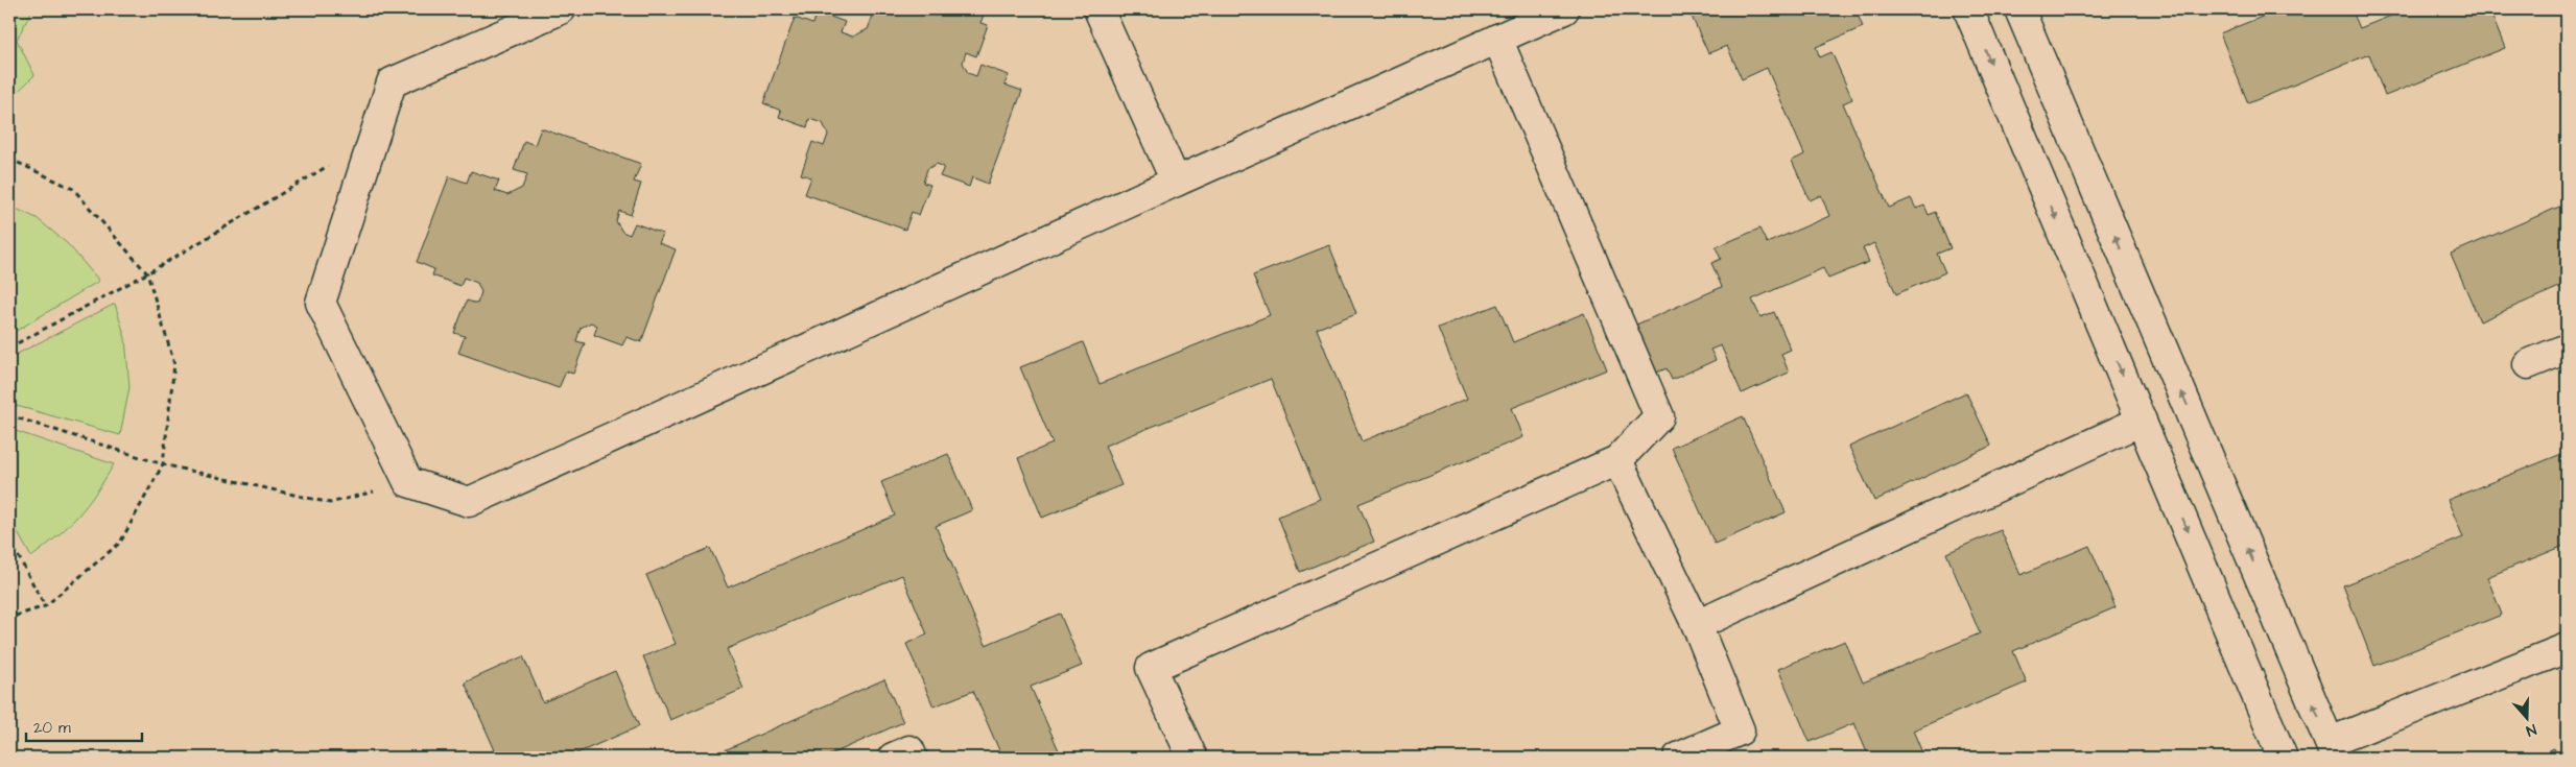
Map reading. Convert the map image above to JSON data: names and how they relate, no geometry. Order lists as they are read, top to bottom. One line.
{"scale_bar":"20 m","north":"bottom"}
